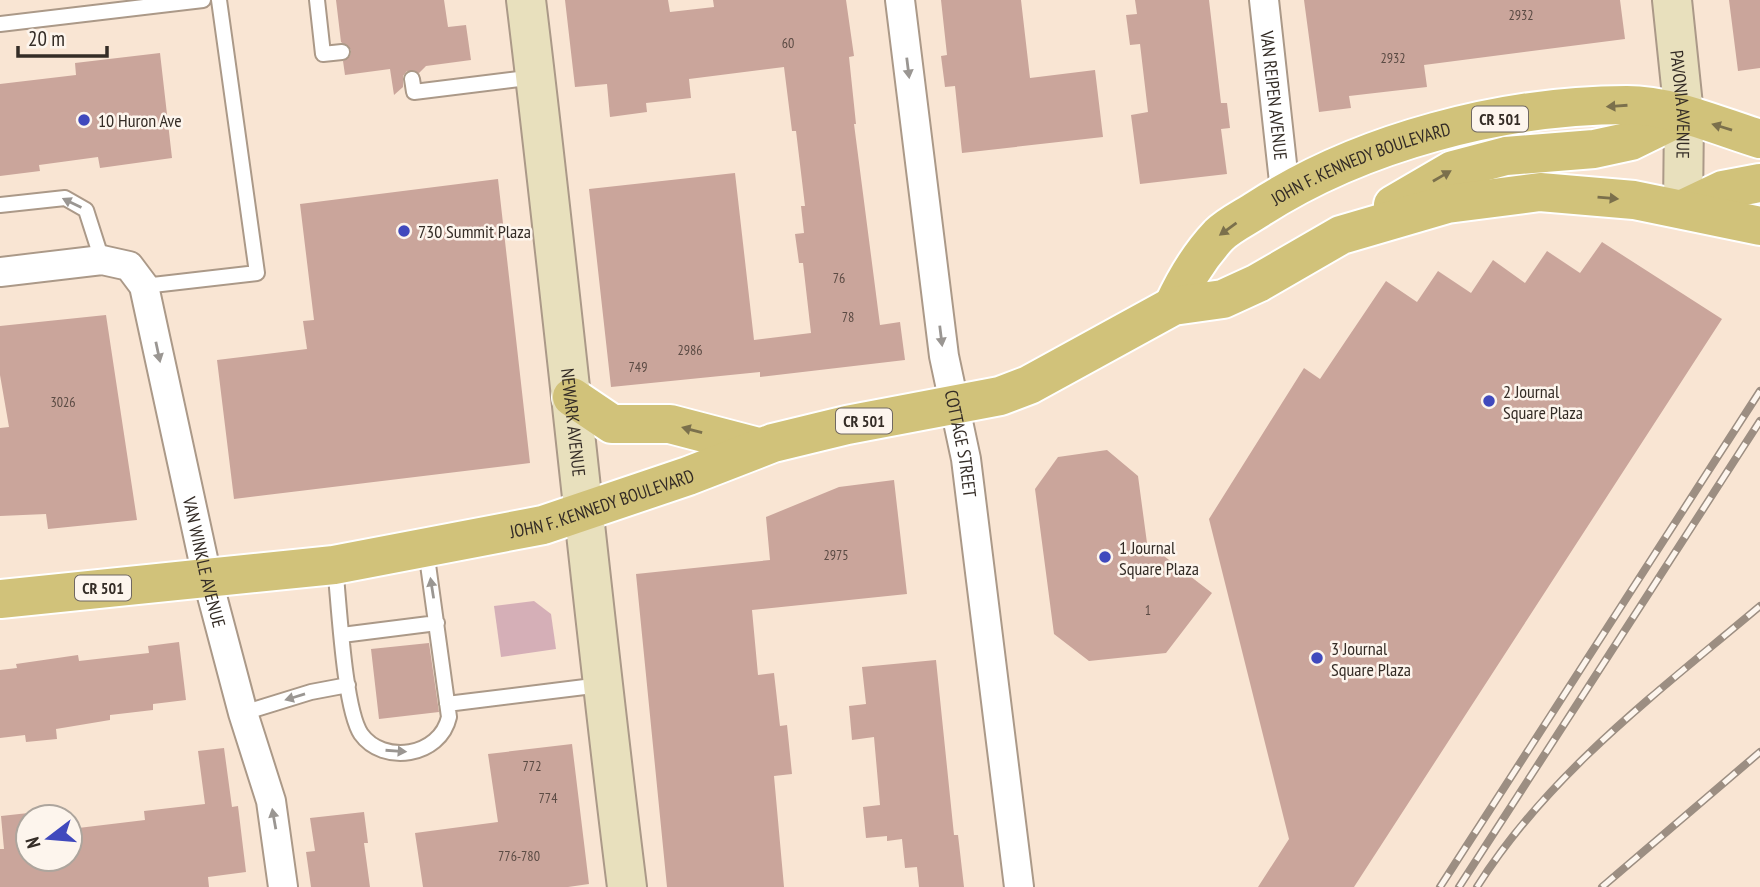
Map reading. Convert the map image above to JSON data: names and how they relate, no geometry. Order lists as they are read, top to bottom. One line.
{"streets":{"main road":["PAVONIA AVENUE","CR 501","JOHN F. KENNEDY BOULEVARD","NEWARK AVENUE"],"street":["VAN REIPEN AVENUE","COTTAGE STREET","VAN WINKLE AVENUE"]},"crossings":[["VAN REIPEN AVENUE","JOHN F. KENNEDY BOULEVARD"],["PAVONIA AVENUE","JOHN F. KENNEDY BOULEVARD"],["JOHN F. KENNEDY BOULEVARD","NEWARK AVENUE"],["JOHN F. KENNEDY BOULEVARD","COTTAGE STREET"],["JOHN F. KENNEDY BOULEVARD","VAN WINKLE AVENUE"]],"one_way":["COTTAGE STREET"],"places":["10 Huron Ave","730 Summit Plaza","2 Journal Square Plaza","1 Journal Square Plaza","3 Journal Square Plaza"],"house_numbers":["2932","60","2932","76","78","2986","749","3026","2975","1","772","774","776-780"],"scale_bar":"20 m","north":"left"}
